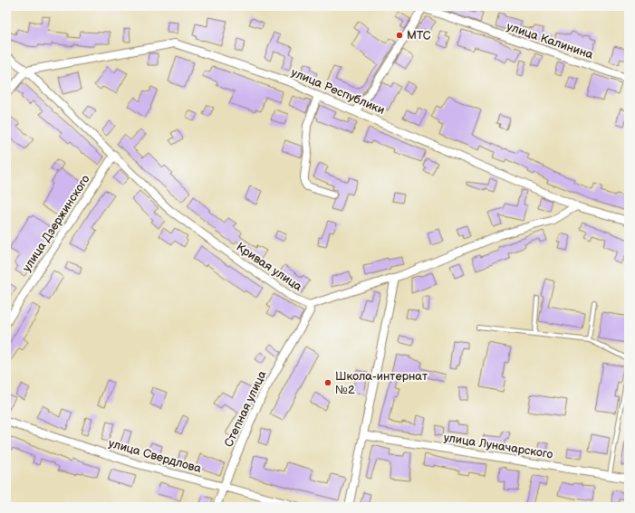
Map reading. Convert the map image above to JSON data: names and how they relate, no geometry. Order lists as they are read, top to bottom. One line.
{"streets":{"street":["улица Калинина","улица Республики","улица Дзержинского","Кривая улица","Степная улица","улица Луначарского","улица Свердлова"]},"crossings":[["улица Республики","Кривая улица"],["улица Дзержинского","Кривая улица"],["Кривая улица","Степная улица"],["Степная улица","улица Свердлова"]],"places":["МТС","Школа-интернат №2"]}
